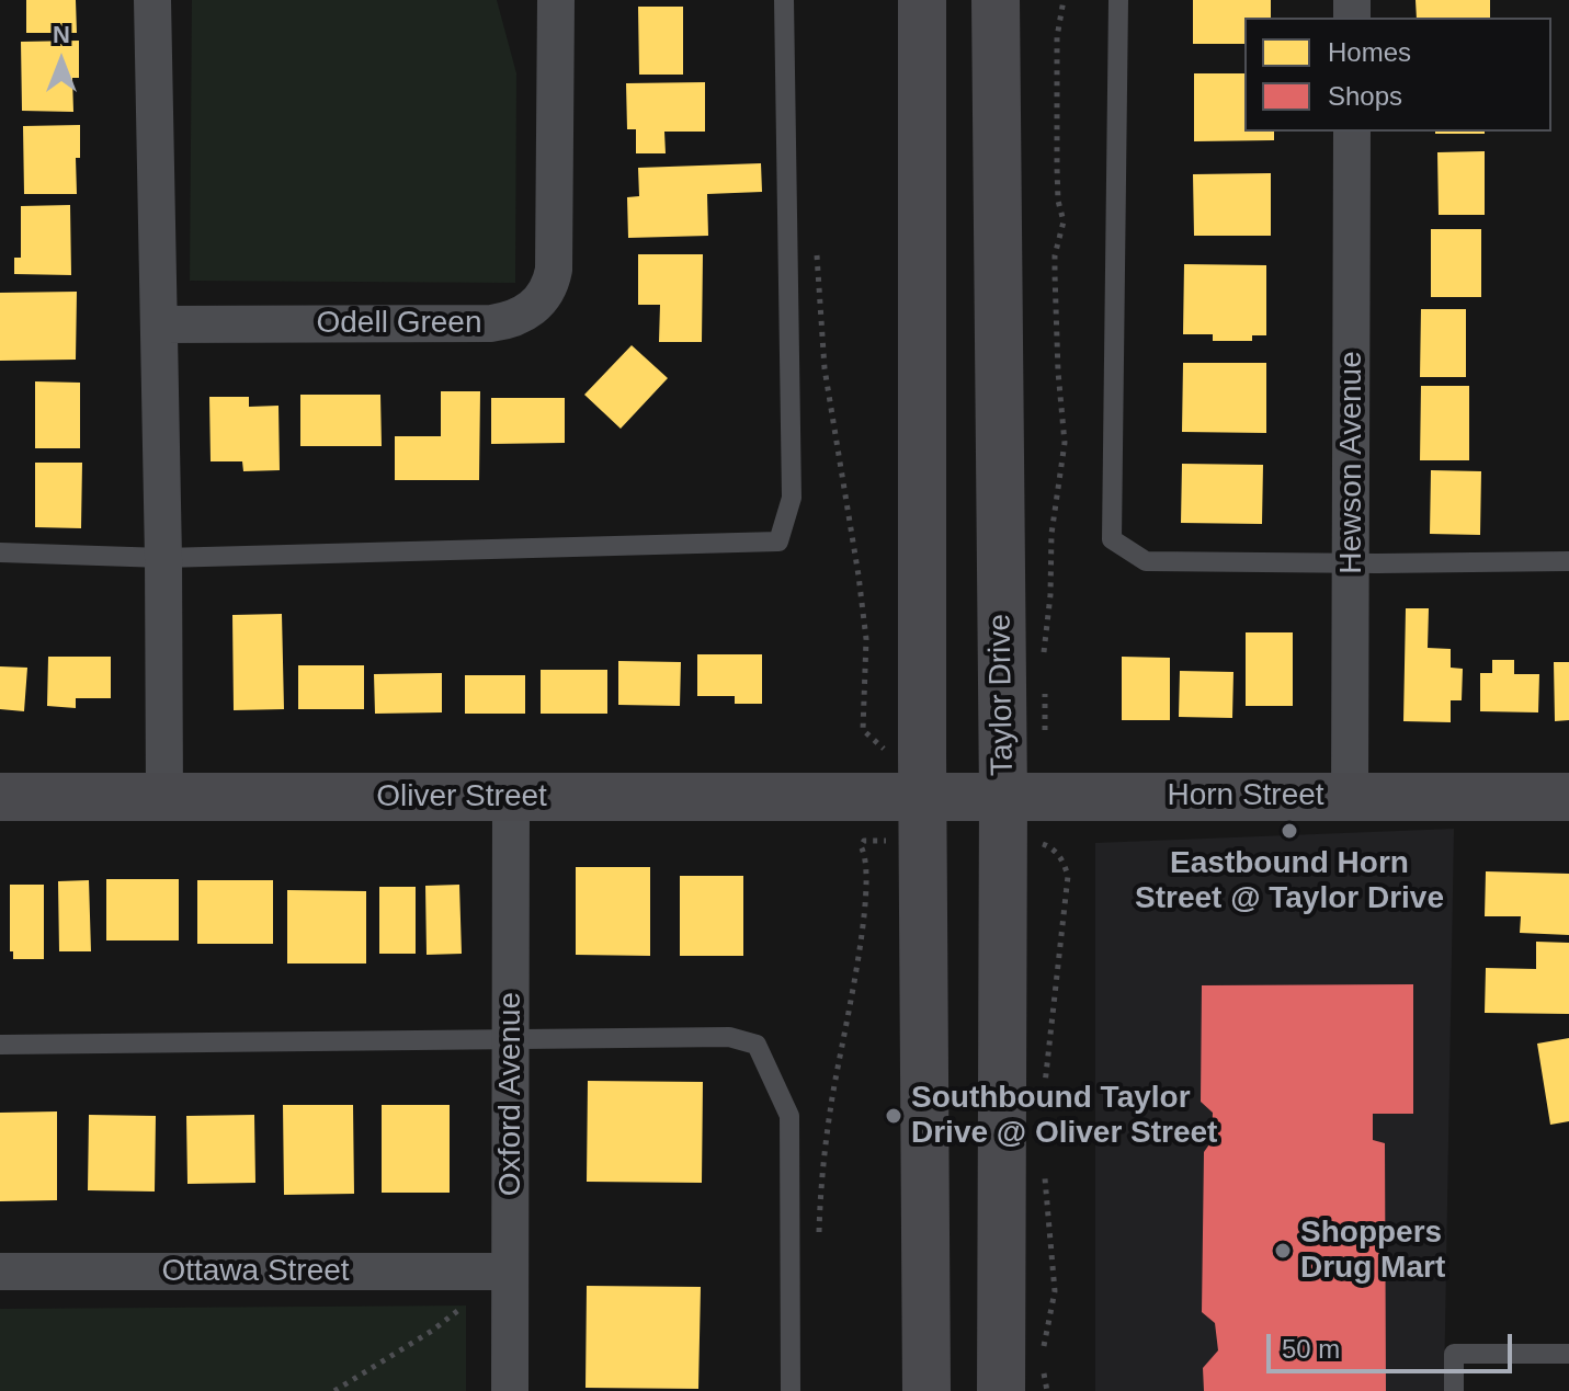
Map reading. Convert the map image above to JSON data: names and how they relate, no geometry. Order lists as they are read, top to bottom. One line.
{"streets":{"main road":["Taylor Drive","Horn Street","Oliver Street"],"street":["Odell Green","Hewson Avenue","Oxford Avenue","Ottawa Street"]},"crossings":[["Hewson Avenue","Horn Street"],["Taylor Drive","Horn Street"],["Horn Street","Oliver Street"],["Oliver Street","Oxford Avenue"],["Oxford Avenue","Ottawa Street"]],"places":["Eastbound Horn Street @ Taylor Drive","Southbound Taylor Drive @ Oliver Street","Shoppers Drug Mart"],"legend":["Homes","Shops"],"scale_bar":"50 m","north":"top"}
